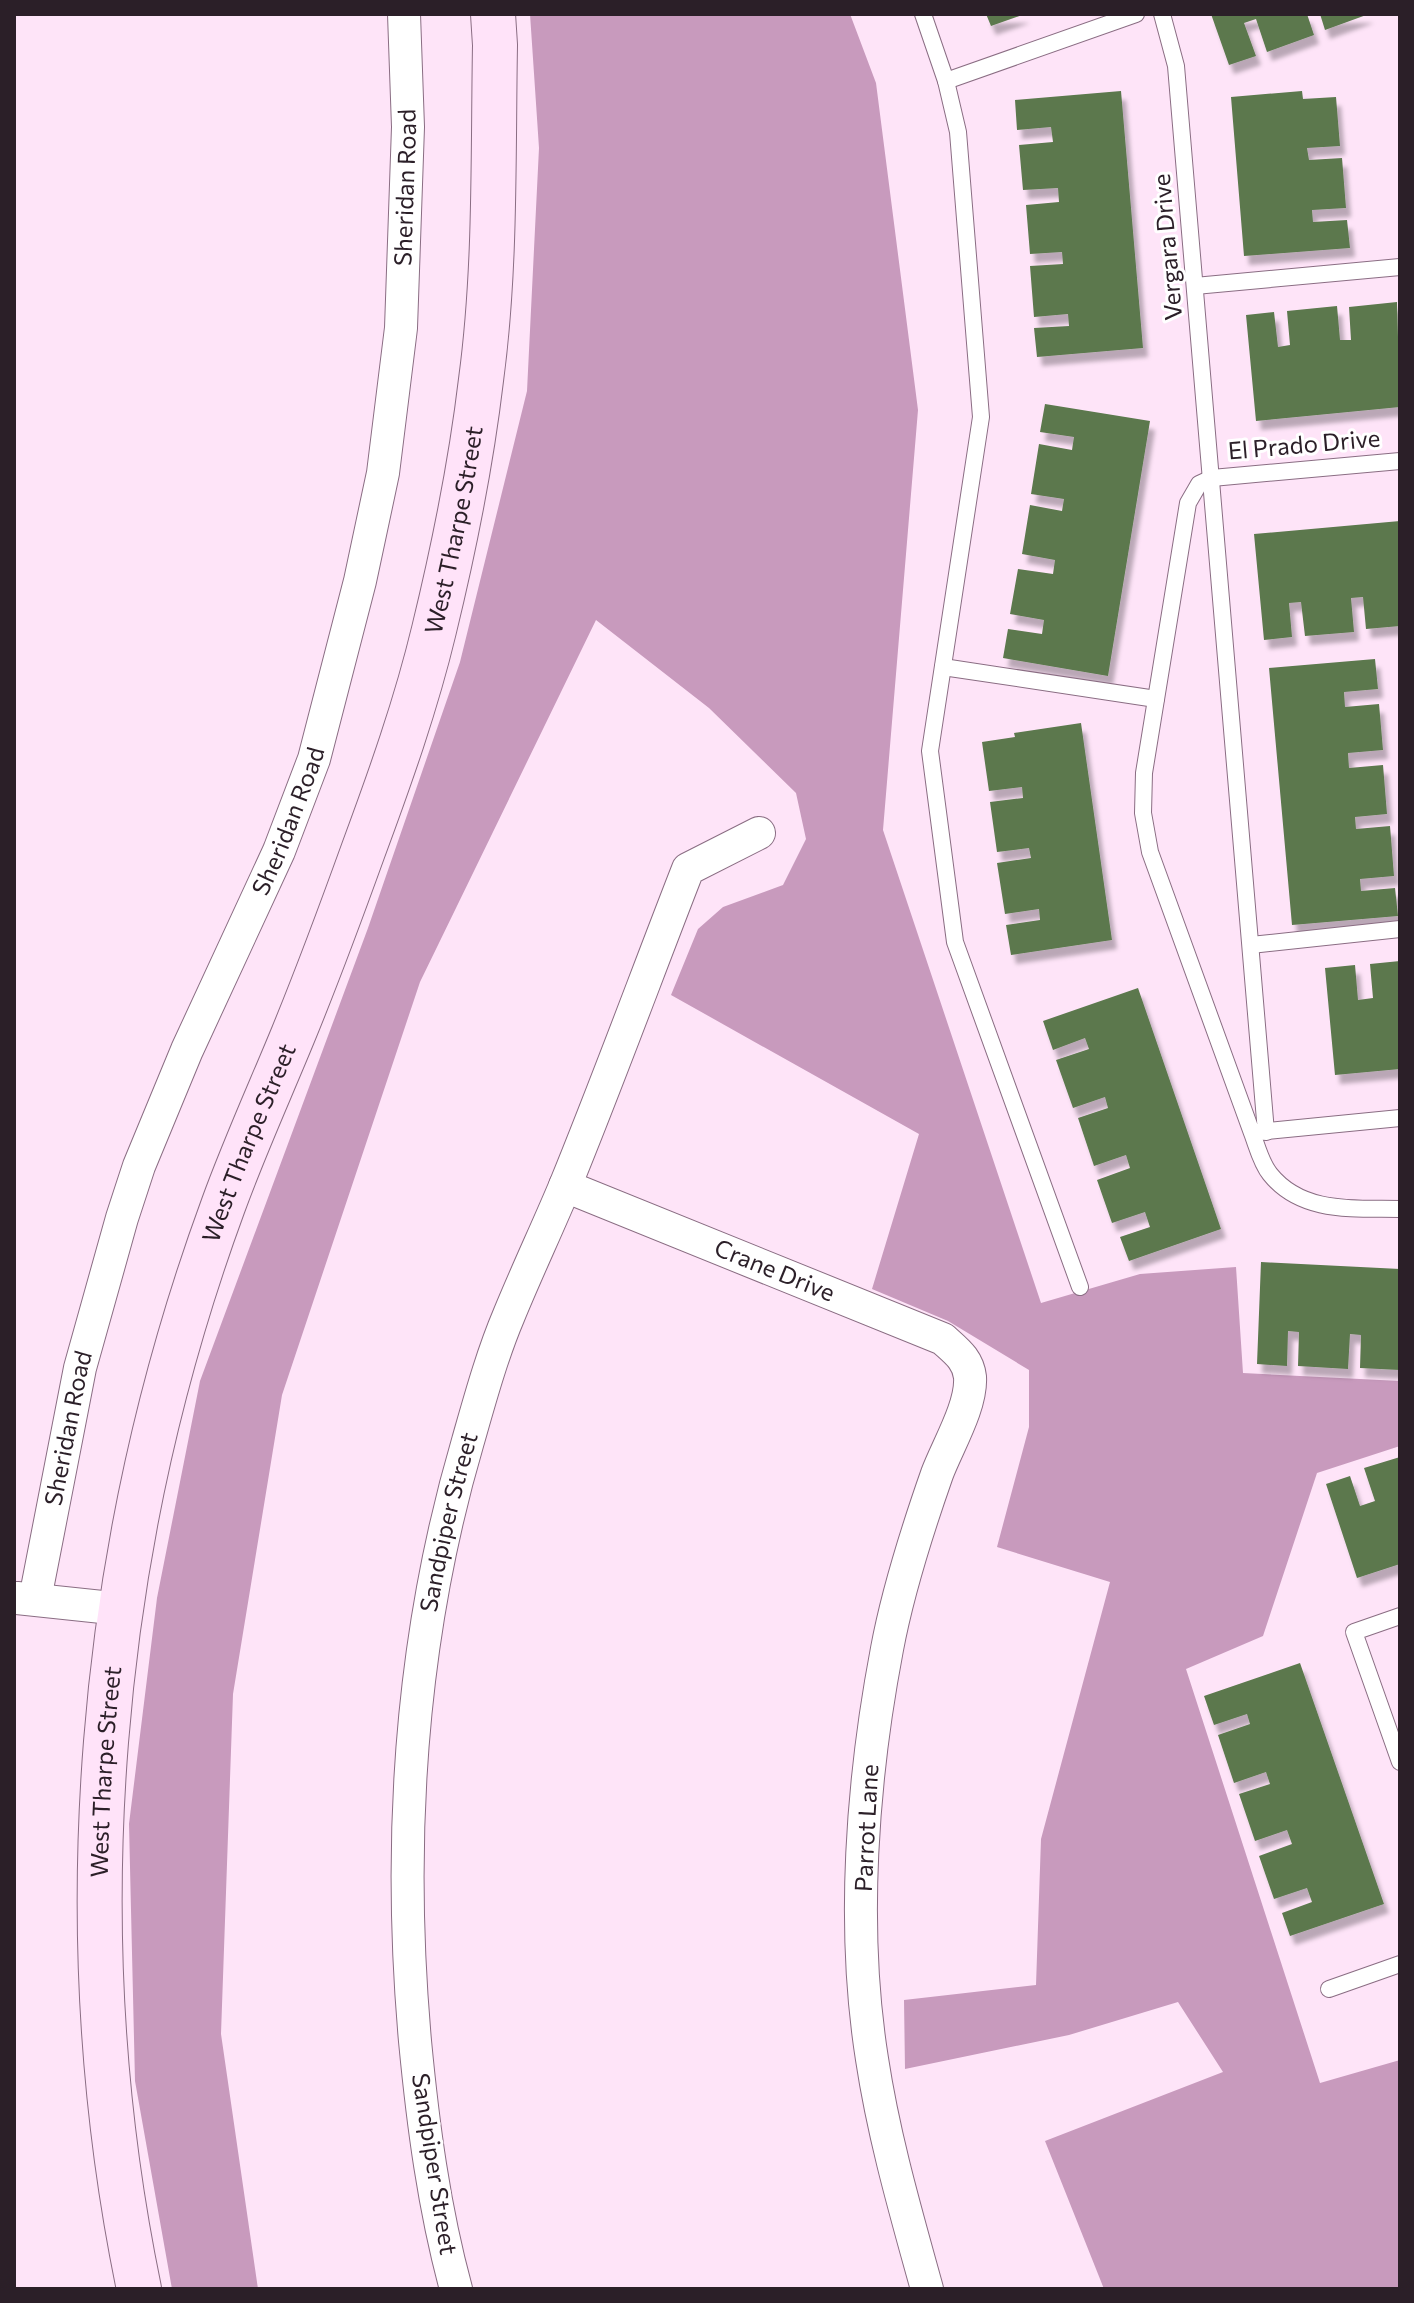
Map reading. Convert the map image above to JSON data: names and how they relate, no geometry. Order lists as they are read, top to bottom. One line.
{"streets":{"main road":["West Tharpe Street"],"street":["Sheridan Road","Crane Drive","Sandpiper Street","Parrot Lane"],"lane":["Vergara Drive","El Prado Drive"]},"crossings":[["Vergara Drive","El Prado Drive"],["Crane Drive","Sandpiper Street"],["Crane Drive","Parrot Lane"]]}
